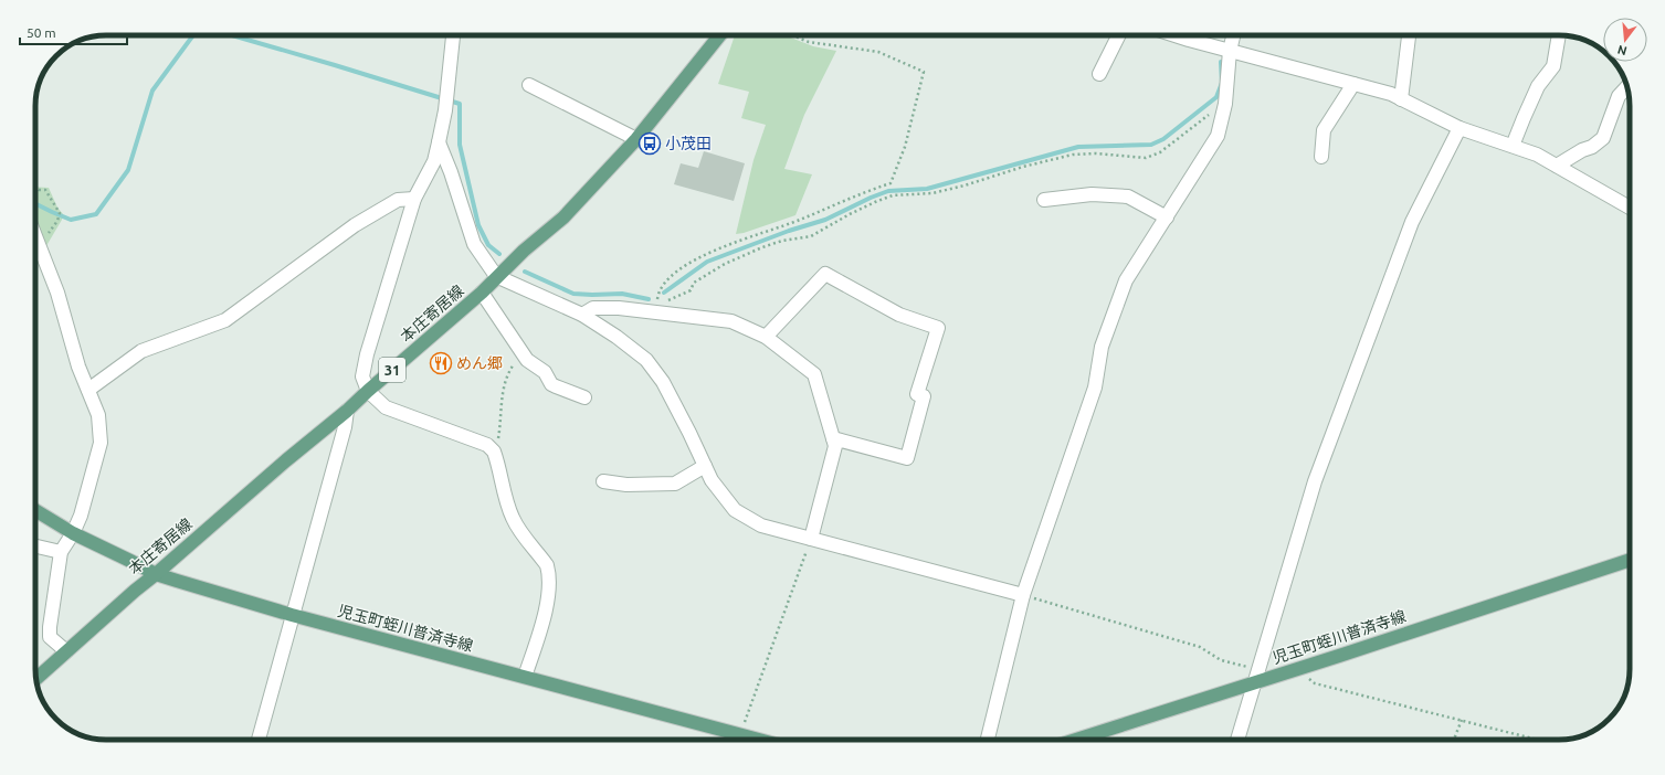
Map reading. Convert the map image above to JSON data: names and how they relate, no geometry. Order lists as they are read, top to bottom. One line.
{"streets":{"main road":["本庄寄居線","31","児玉町蛭川普済寺線"]},"crossings":[["本庄寄居線","児玉町蛭川普済寺線"]],"places":{"bus stop":["小茂田"],"restaurant":["めん郷"]},"scale_bar":"50 m","north":"bottom"}
